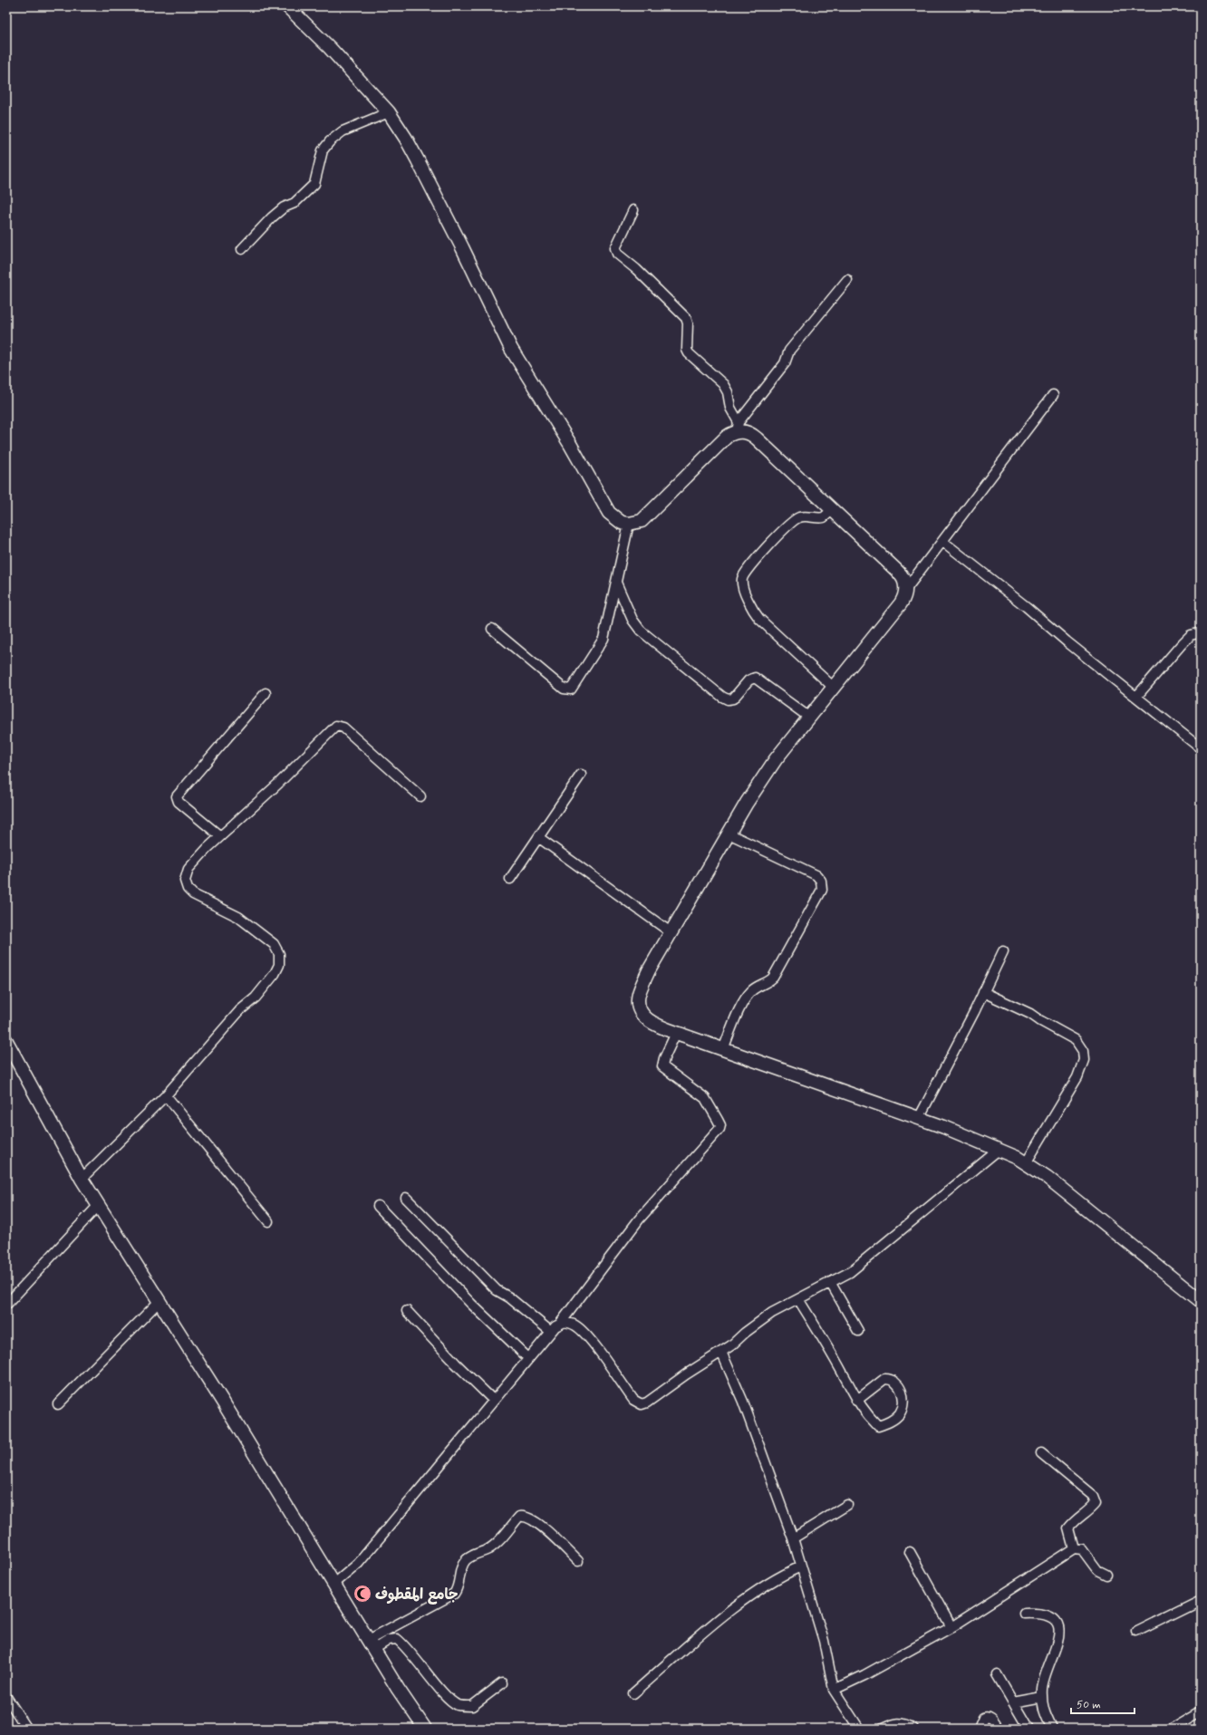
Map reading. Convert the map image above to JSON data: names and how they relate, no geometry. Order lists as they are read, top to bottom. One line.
{"places":{"mosque":["جامع المقطوف"]},"scale_bar":"50 m"}
